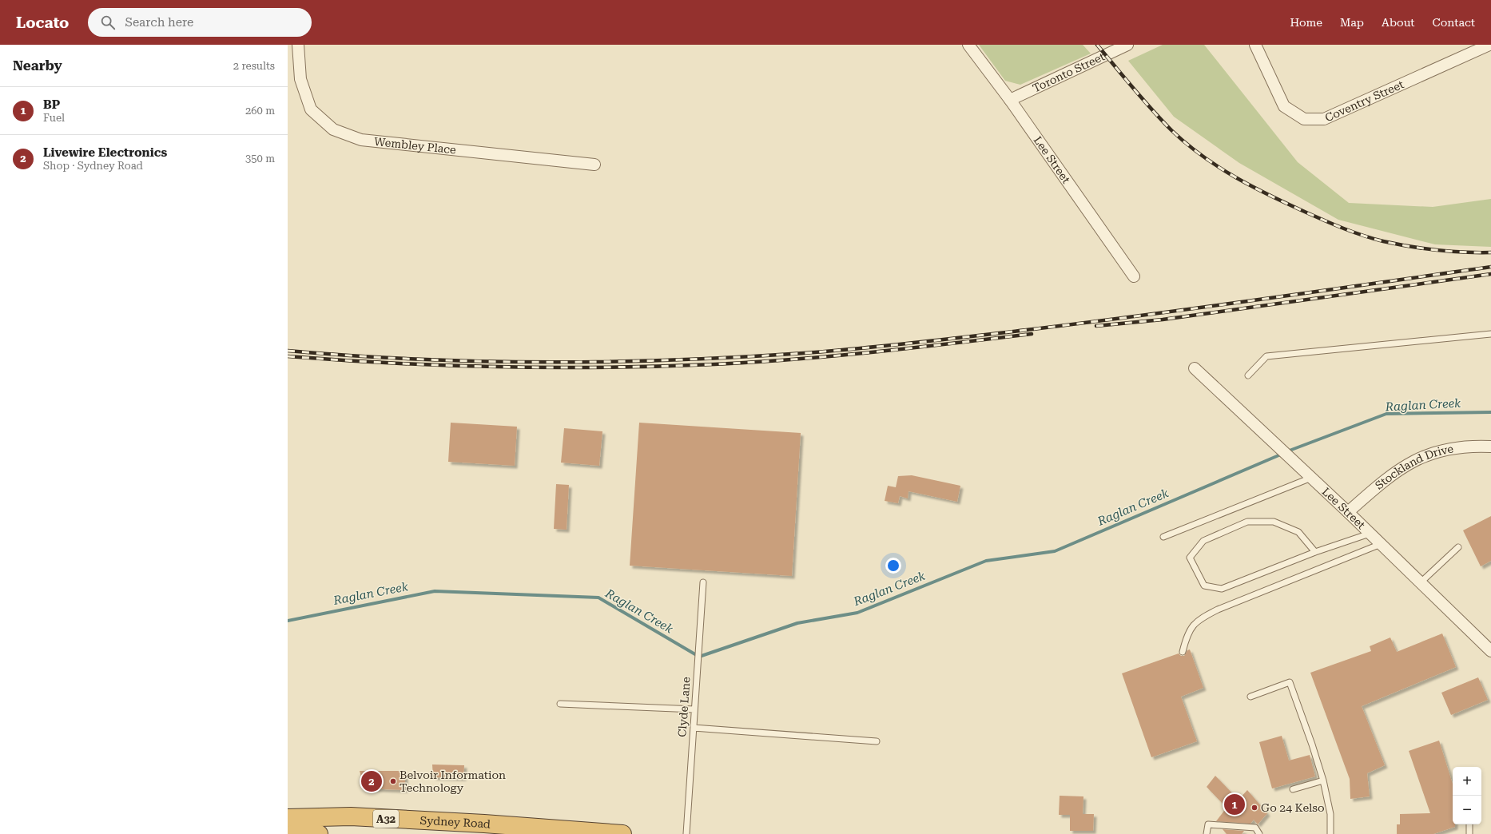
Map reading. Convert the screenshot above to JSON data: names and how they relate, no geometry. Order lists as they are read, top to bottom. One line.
{"streets":{"highway":["A32","Sydney Road"],"street":["Toronto Street","Coventry Street","Wembley Place","Lee Street","Stockland Drive"],"lane":["Clyde Lane"]},"crossings":[["Toronto Street","Lee Street"],["Lee Street","Stockland Drive"]],"water":["Raglan Creek"],"places":["Belvoir Information Technology","Go 24 Kelso"],"page":{"header":"Locato","search":"Search here","nav":["Home","Map","About","Contact"],"heading":["Nearby","2 results"],"list":[{"mark":"1","name":"BP","note":"Fuel","value":"260 m"},{"mark":"2","name":"Livewire Electronics","note":"Shop · Sydney Road","value":"350 m"}],"map_buttons":["+","−"],"pins":["2","1"]}}
